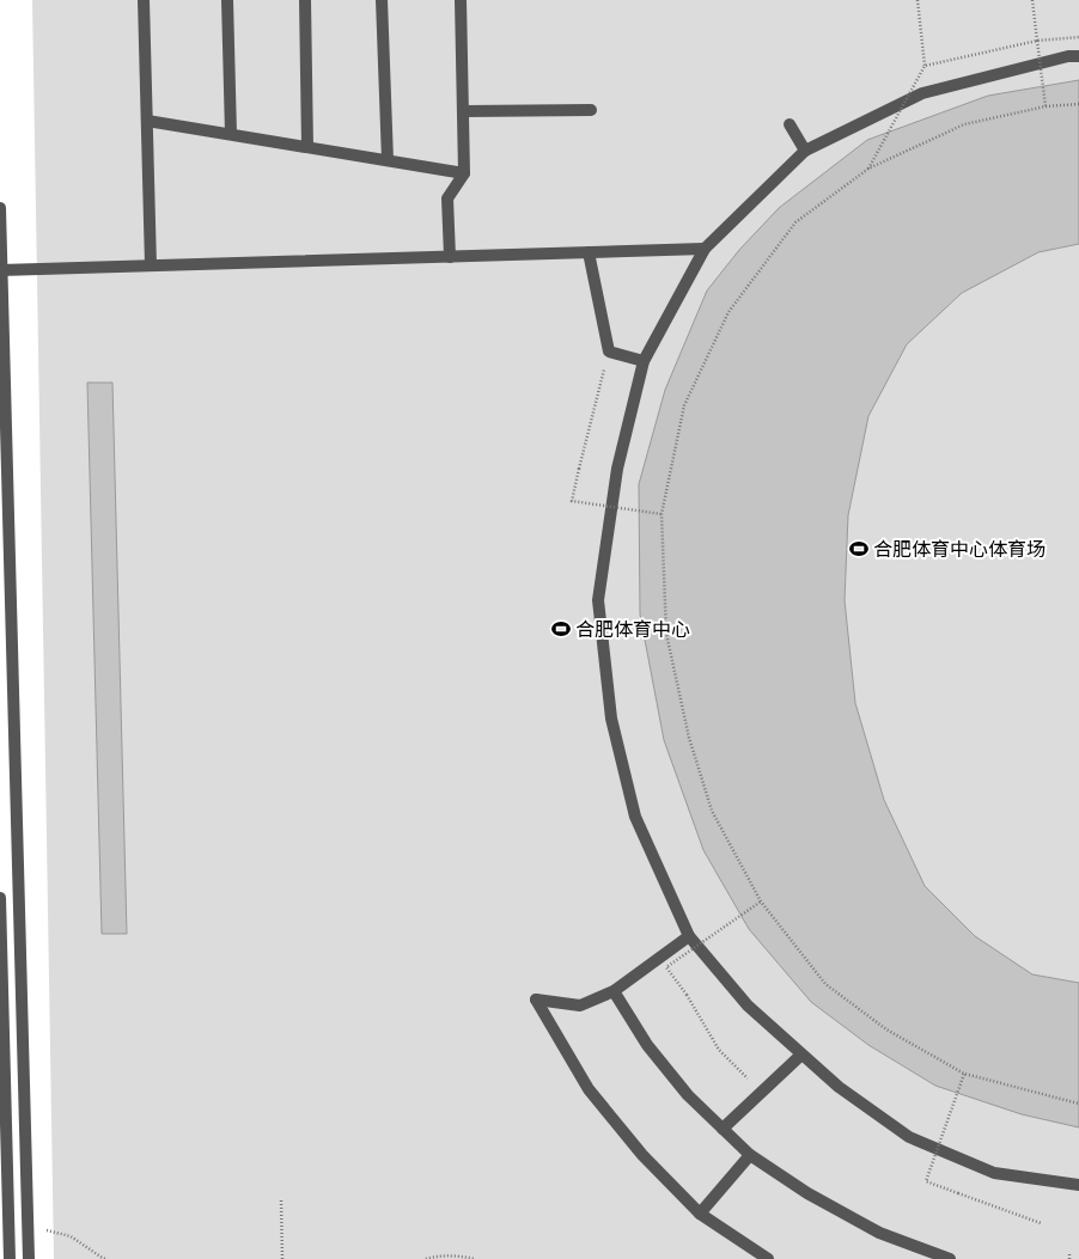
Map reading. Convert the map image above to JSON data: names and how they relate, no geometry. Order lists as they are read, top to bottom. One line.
{"places":{"sports":["合肥体育中心体育场","合肥体育中心"]}}
